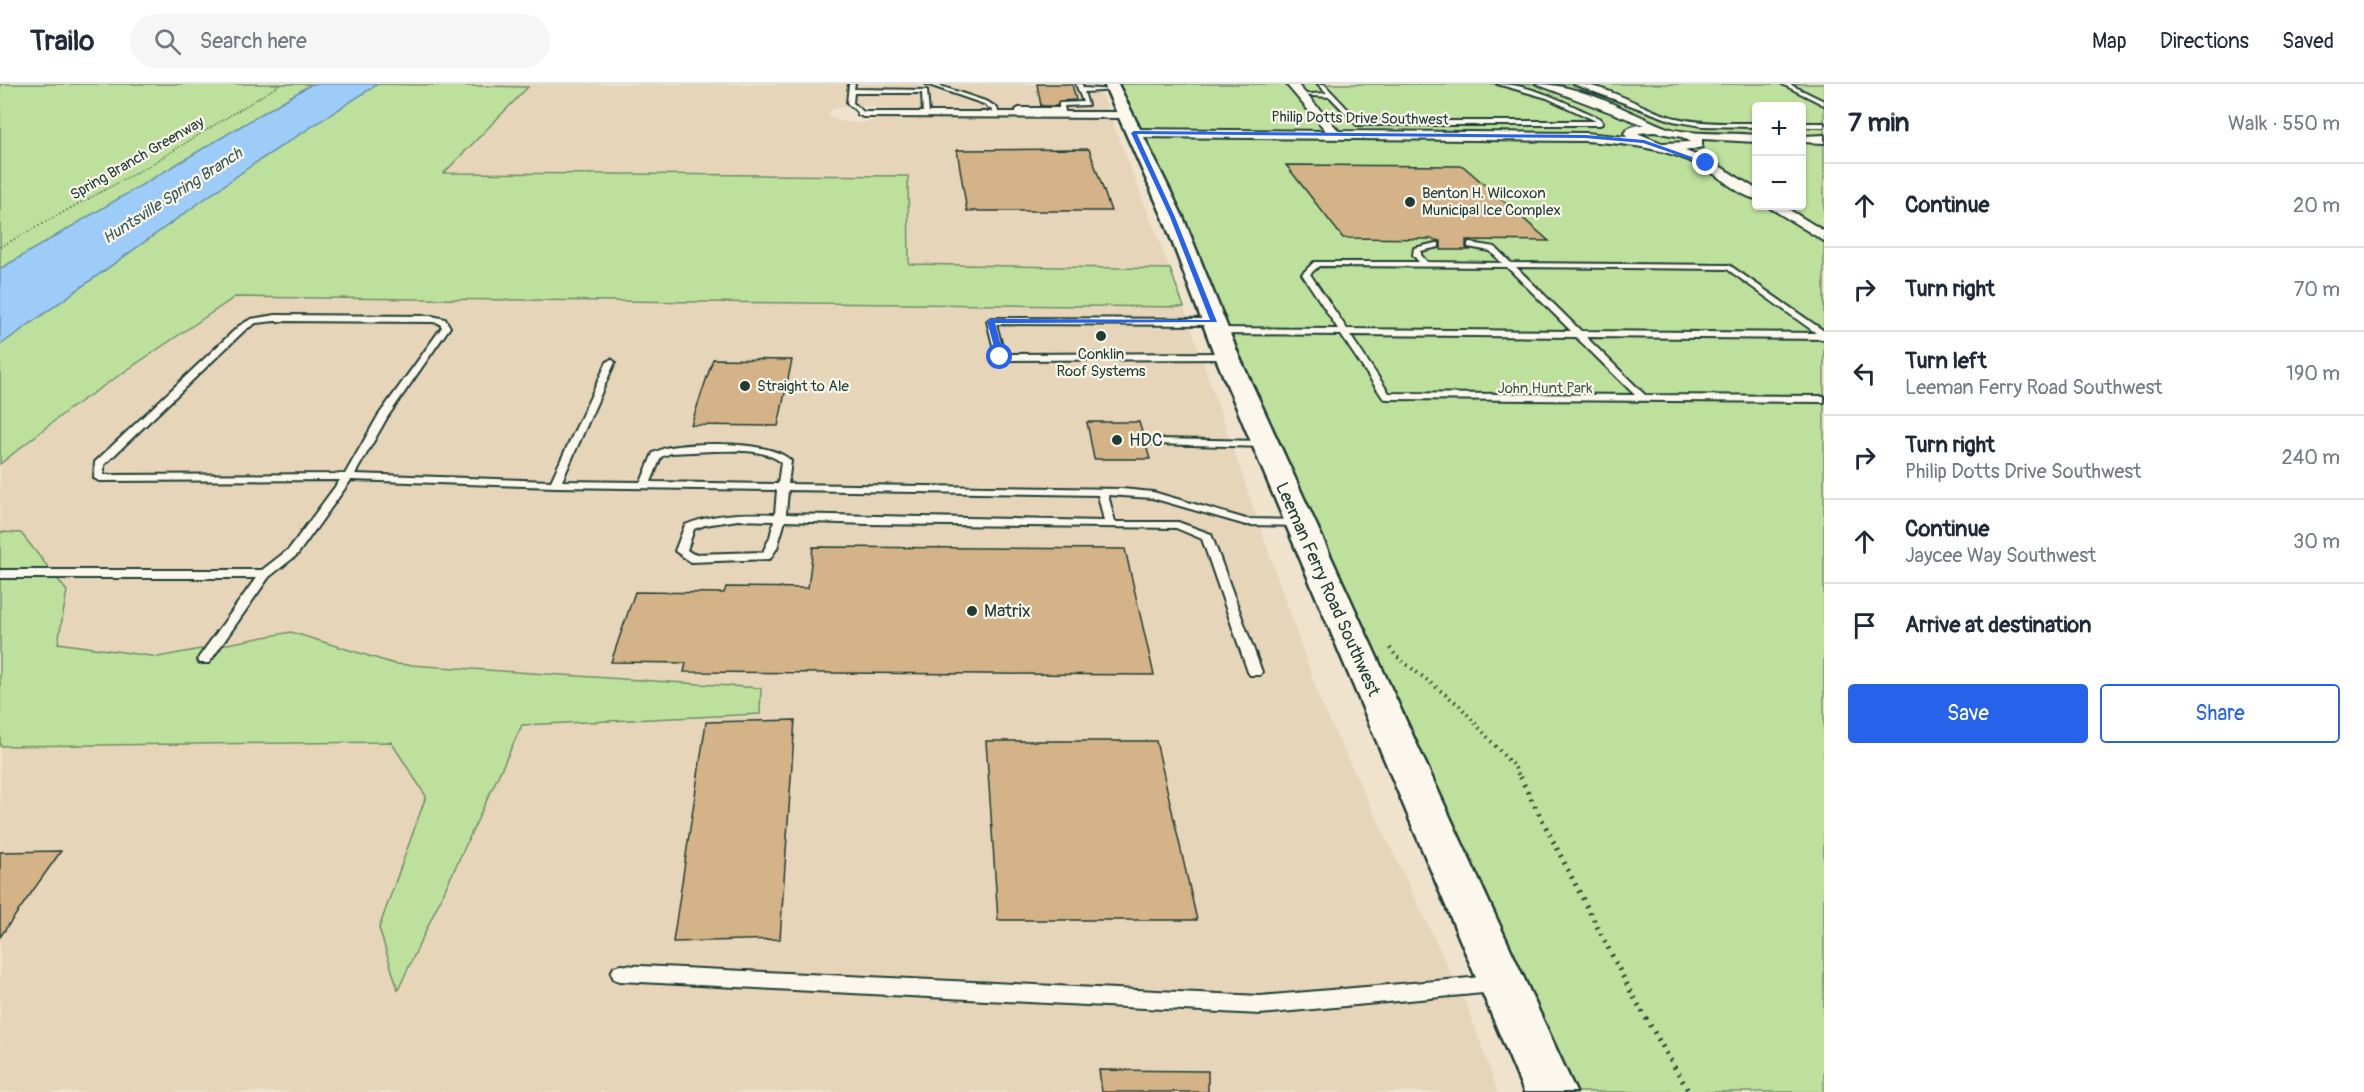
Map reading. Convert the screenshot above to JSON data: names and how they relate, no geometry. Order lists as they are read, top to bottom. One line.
{"streets":{"street":["Philip Dotts Drive Southwest","Leeman Ferry Road Southwest"],"path":["Spring Branch Greenway"]},"crossings":[["Philip Dotts Drive Southwest","Leeman Ferry Road Southwest"]],"water":["Huntsville Spring Branch"],"parks":["John Hunt Park"],"places":["Benton H. Wilcoxon Municipal Ice Complex","Conklin Roof Systems","Straight to Ale","HDC","Matrix"],"page":{"header":"Trailo","search":"Search here","nav":["Map","Directions","Saved"],"heading":["7 min","Walk · 550 m"],"map_buttons":["+","−"],"list":[["Continue","20 m"],["Turn right","70 m"],["Turn left","Leeman Ferry Road Southwest","190 m"],["Turn right","Philip Dotts Drive Southwest","240 m"],["Continue","Jaycee Way Southwest","30 m"],"Arrive at destination"],"buttons":["Save","Share"]}}
